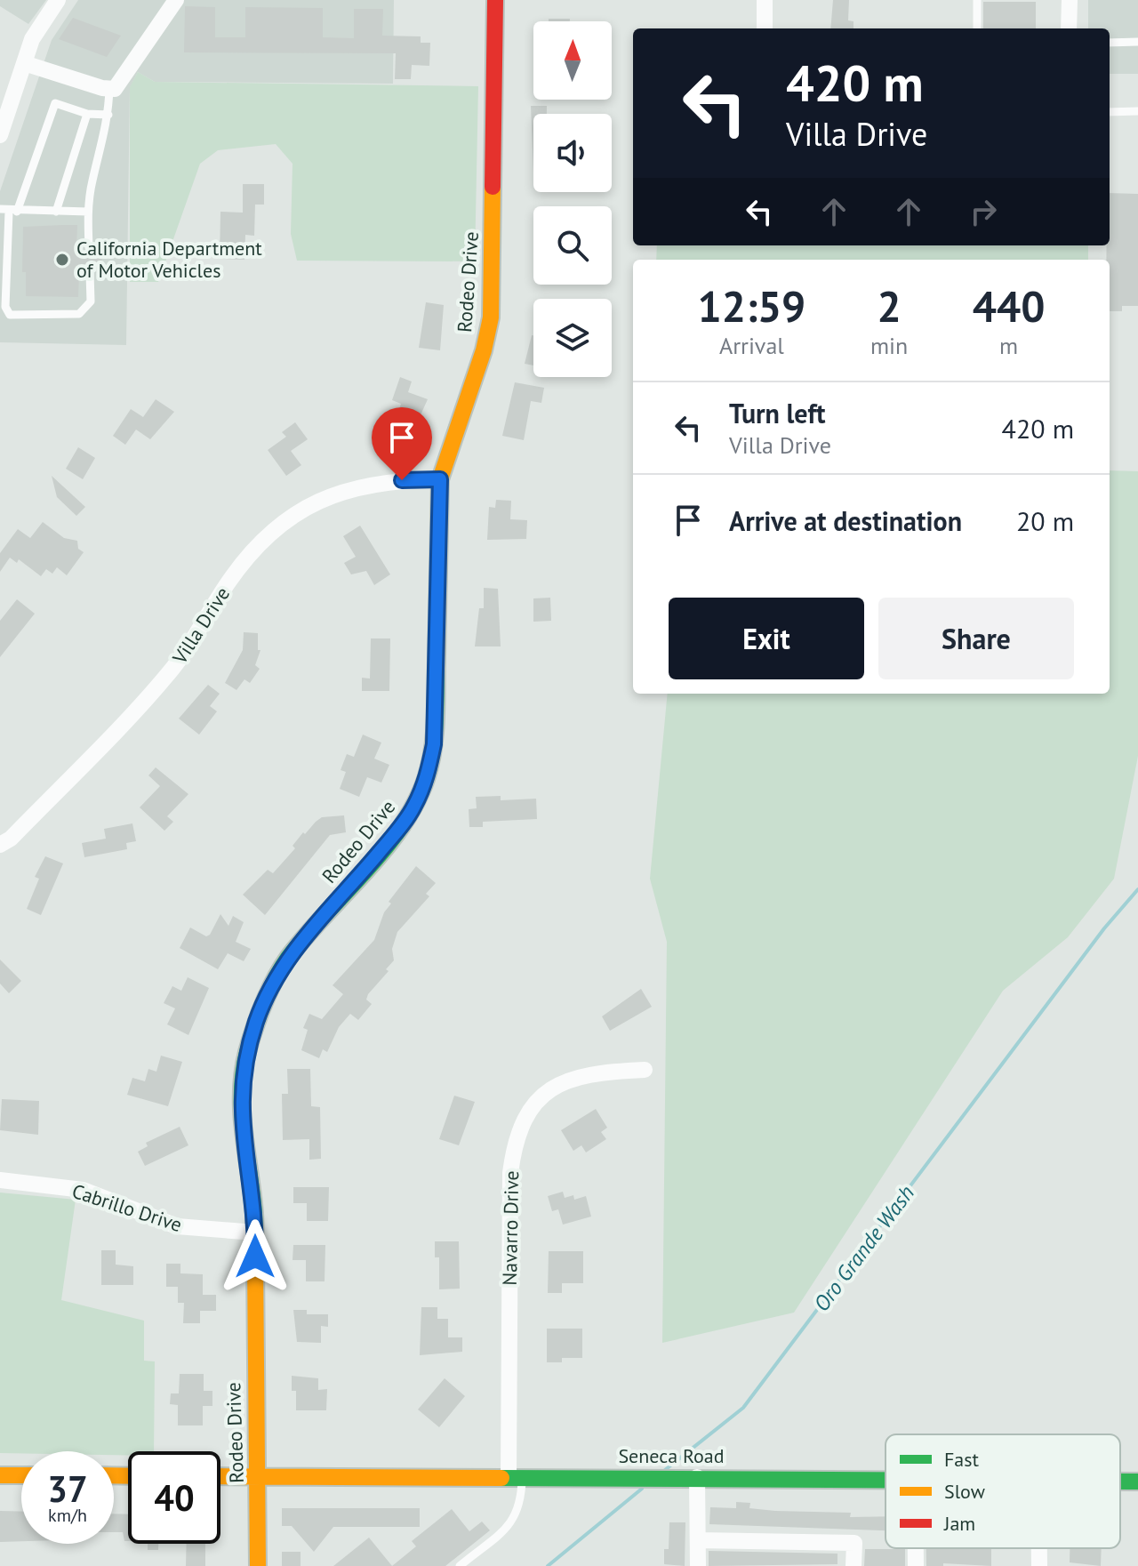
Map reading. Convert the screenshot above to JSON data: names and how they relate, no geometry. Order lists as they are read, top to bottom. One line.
{"streets":{"street":["Rodeo Drive","Villa Drive","Cabrillo Drive","Navarro Drive","Seneca Road"]},"crossings":[["Rodeo Drive","Villa Drive"],["Rodeo Drive","Cabrillo Drive"],["Rodeo Drive","Seneca Road"],["Navarro Drive","Seneca Road"]],"water":["Oro Grande Wash"],"places":["California Department of Motor Vehicles"],"legend":["Fast","Slow","Jam"],"north":"top","page":{"turn":["420 m","Villa Drive"],"eta":["12:59","Arrival","2","min","440","m"],"list":[{"name":"Turn left","note":"Villa Drive","value":"420 m"},{"name":"Arrive at destination","value":"20 m"}],"buttons":["Exit","Share"],"speed":"37 km/h","limit":"40"}}
